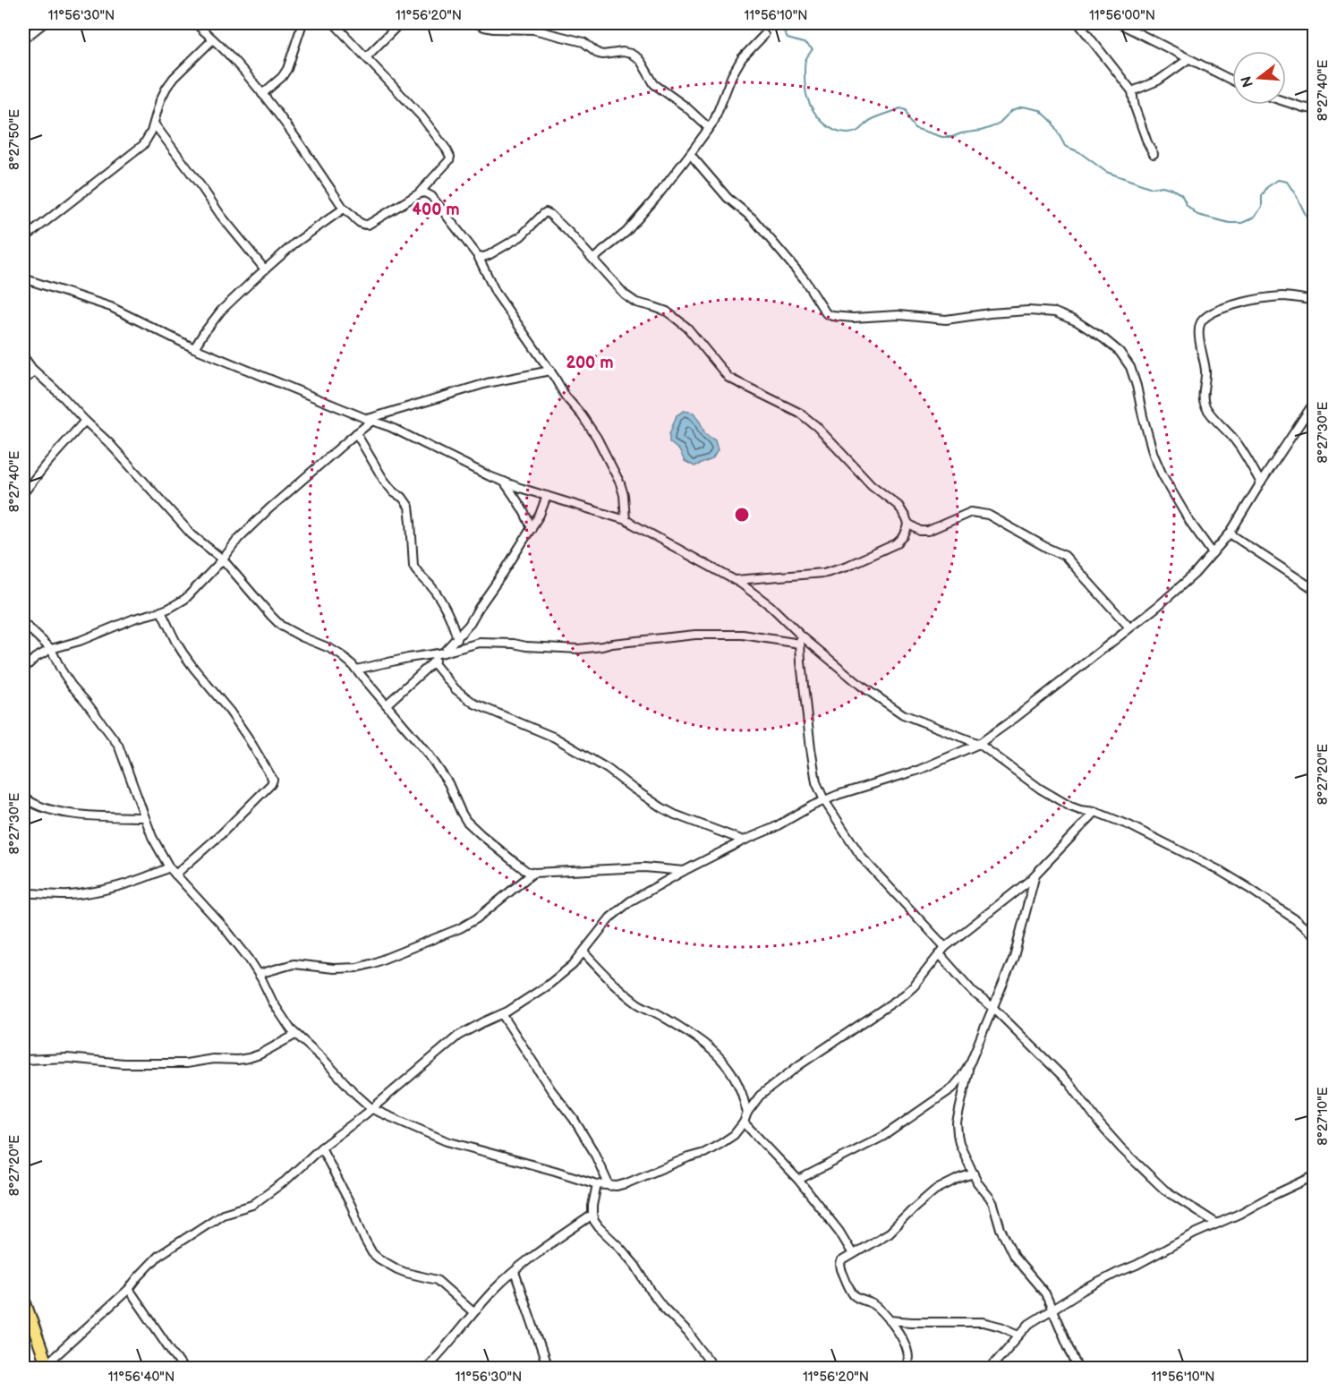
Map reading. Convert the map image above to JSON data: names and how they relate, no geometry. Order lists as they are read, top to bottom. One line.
{"north":"left","coordinates":["11°56'30\"N","11°56'20\"N","11°56'10\"N","11°56'00\"N","8°27'40\"E","8°27'50\"E","8°27'30\"E","8°27'20\"E","8°27'10\"E","11°56'40\"N"],"rings":["400 m","200 m"]}
